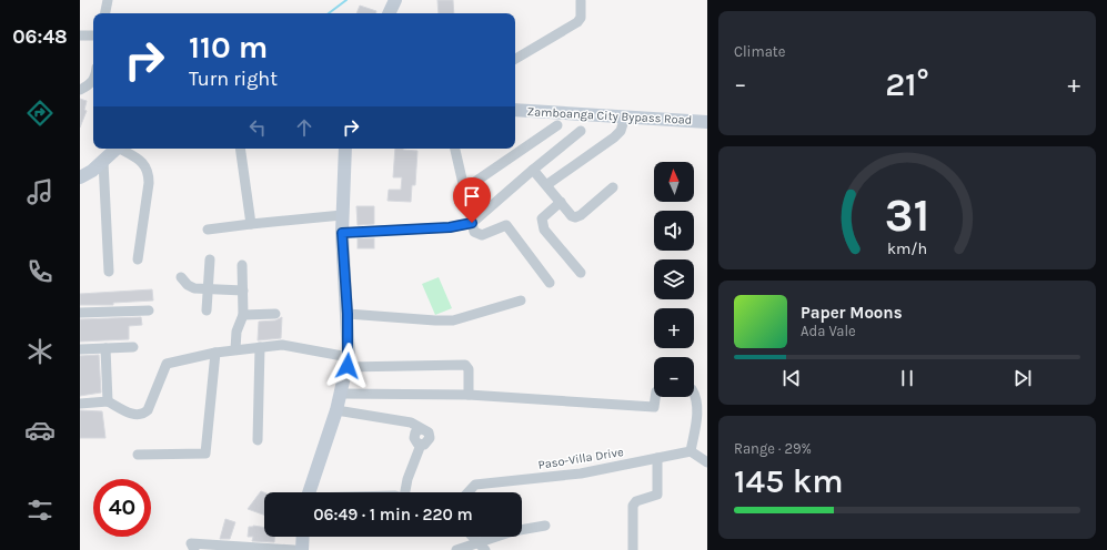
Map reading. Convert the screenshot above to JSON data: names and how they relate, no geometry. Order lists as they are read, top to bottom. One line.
{"streets":{"street":["Zamboanga City Bypass Road","Paso-Villa Drive"]},"north":"top","page":{"tabs":"06:48","tile":["Climate",["Range · 29%","145 km"]],"turn":["110 m","Turn right"],"heat":["−","21°","+"],"map_buttons":["+","−"],"song":["Paper Moons","Ada Vale"],"limit":"40","trip":"06:49 · 1 min · 220 m","gauge":["31","km/h"]}}
